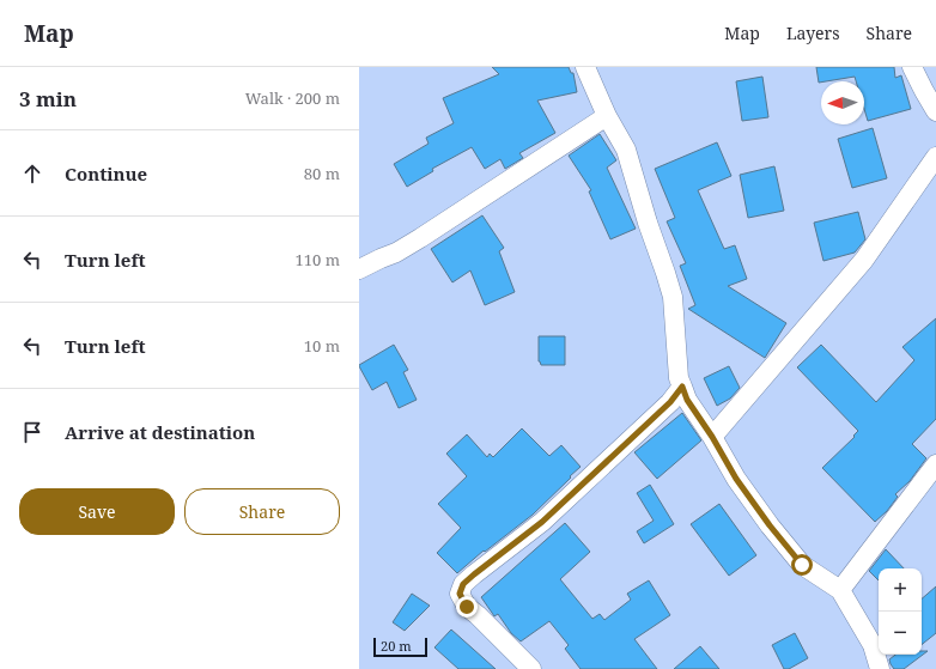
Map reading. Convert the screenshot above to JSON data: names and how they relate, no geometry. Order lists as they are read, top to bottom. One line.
{"scale_bar":"20 m","north":"left","page":{"header":"Map","nav":["Map","Layers","Share"],"heading":["3 min","Walk · 200 m"],"list":[["Continue","80 m"],["Turn left","110 m"],["Turn left","10 m"],"Arrive at destination"],"buttons":["Save","Share"],"map_buttons":["+","−"],"scale":"20 m"}}
